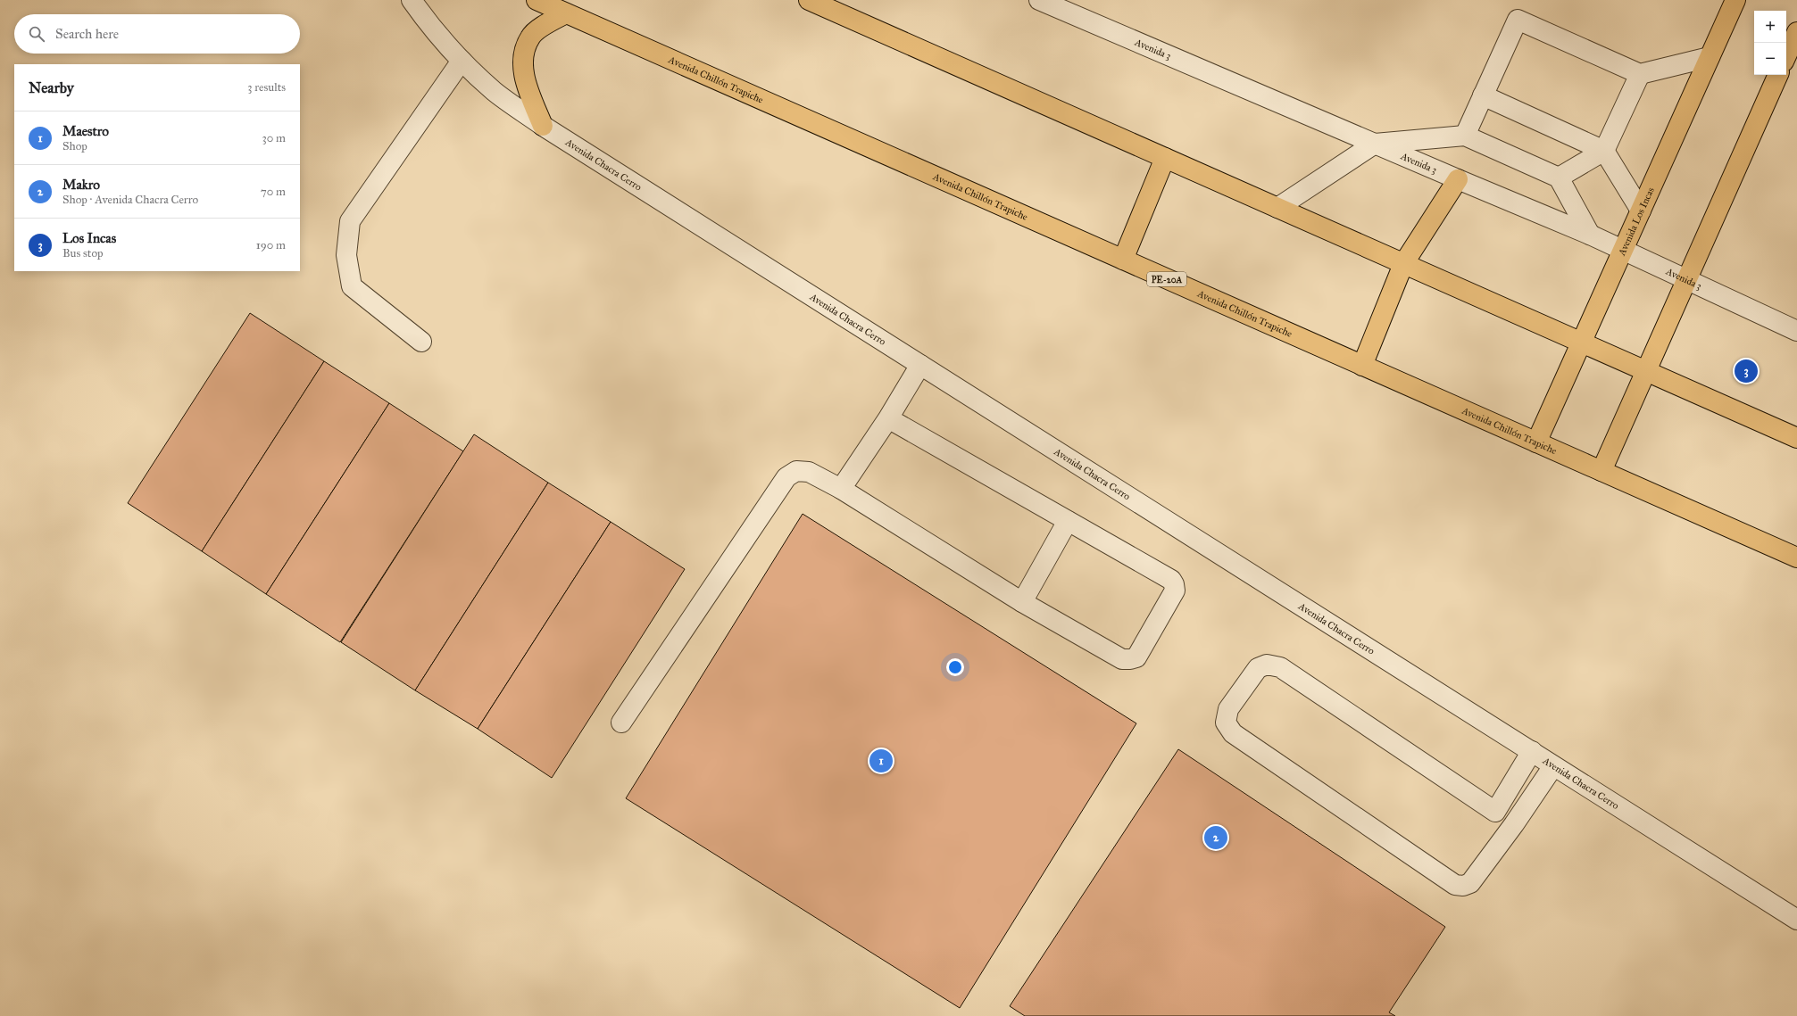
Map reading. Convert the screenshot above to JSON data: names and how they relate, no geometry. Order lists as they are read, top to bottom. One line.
{"streets":{"main road":["Avenida Chillón Trapiche","Avenida Los Incas","PE-20A"],"street":["Avenida 3","Avenida Chacra Cerro"]},"crossings":[["Avenida 3","Avenida Los Incas"],["Avenida Chillón Trapiche","Avenida Los Incas"]],"page":{"map_buttons":["+","−"],"search":"Search here","heading":["Nearby","3 results"],"list":[{"mark":"1","name":"Maestro","note":"Shop","value":"30 m"},{"mark":"2","name":"Makro","note":"Shop · Avenida Chacra Cerro","value":"70 m"},{"mark":"3","name":"Los Incas","note":"Bus stop","value":"190 m"}],"pins":["3","1","2"]}}
